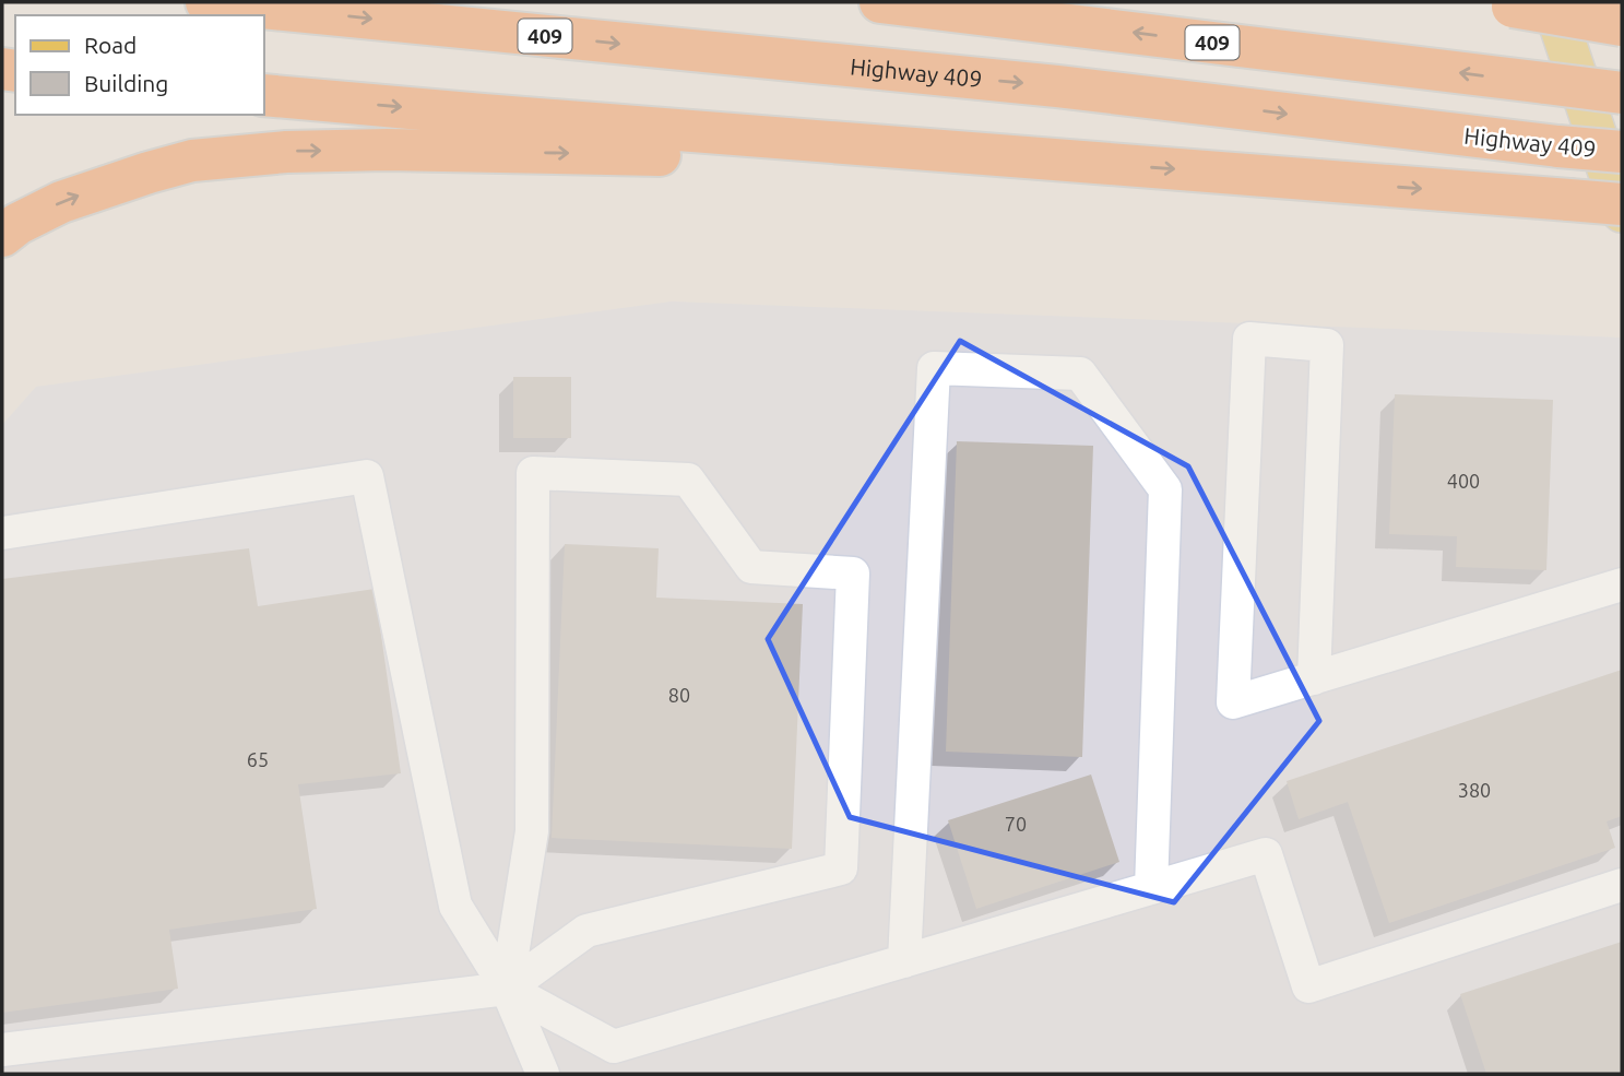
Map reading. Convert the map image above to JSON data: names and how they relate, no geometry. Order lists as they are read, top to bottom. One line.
{"streets":{"highway":["409","Highway 409"]},"house_numbers":["400","80","65","380","70"],"legend":["Road","Building"]}
